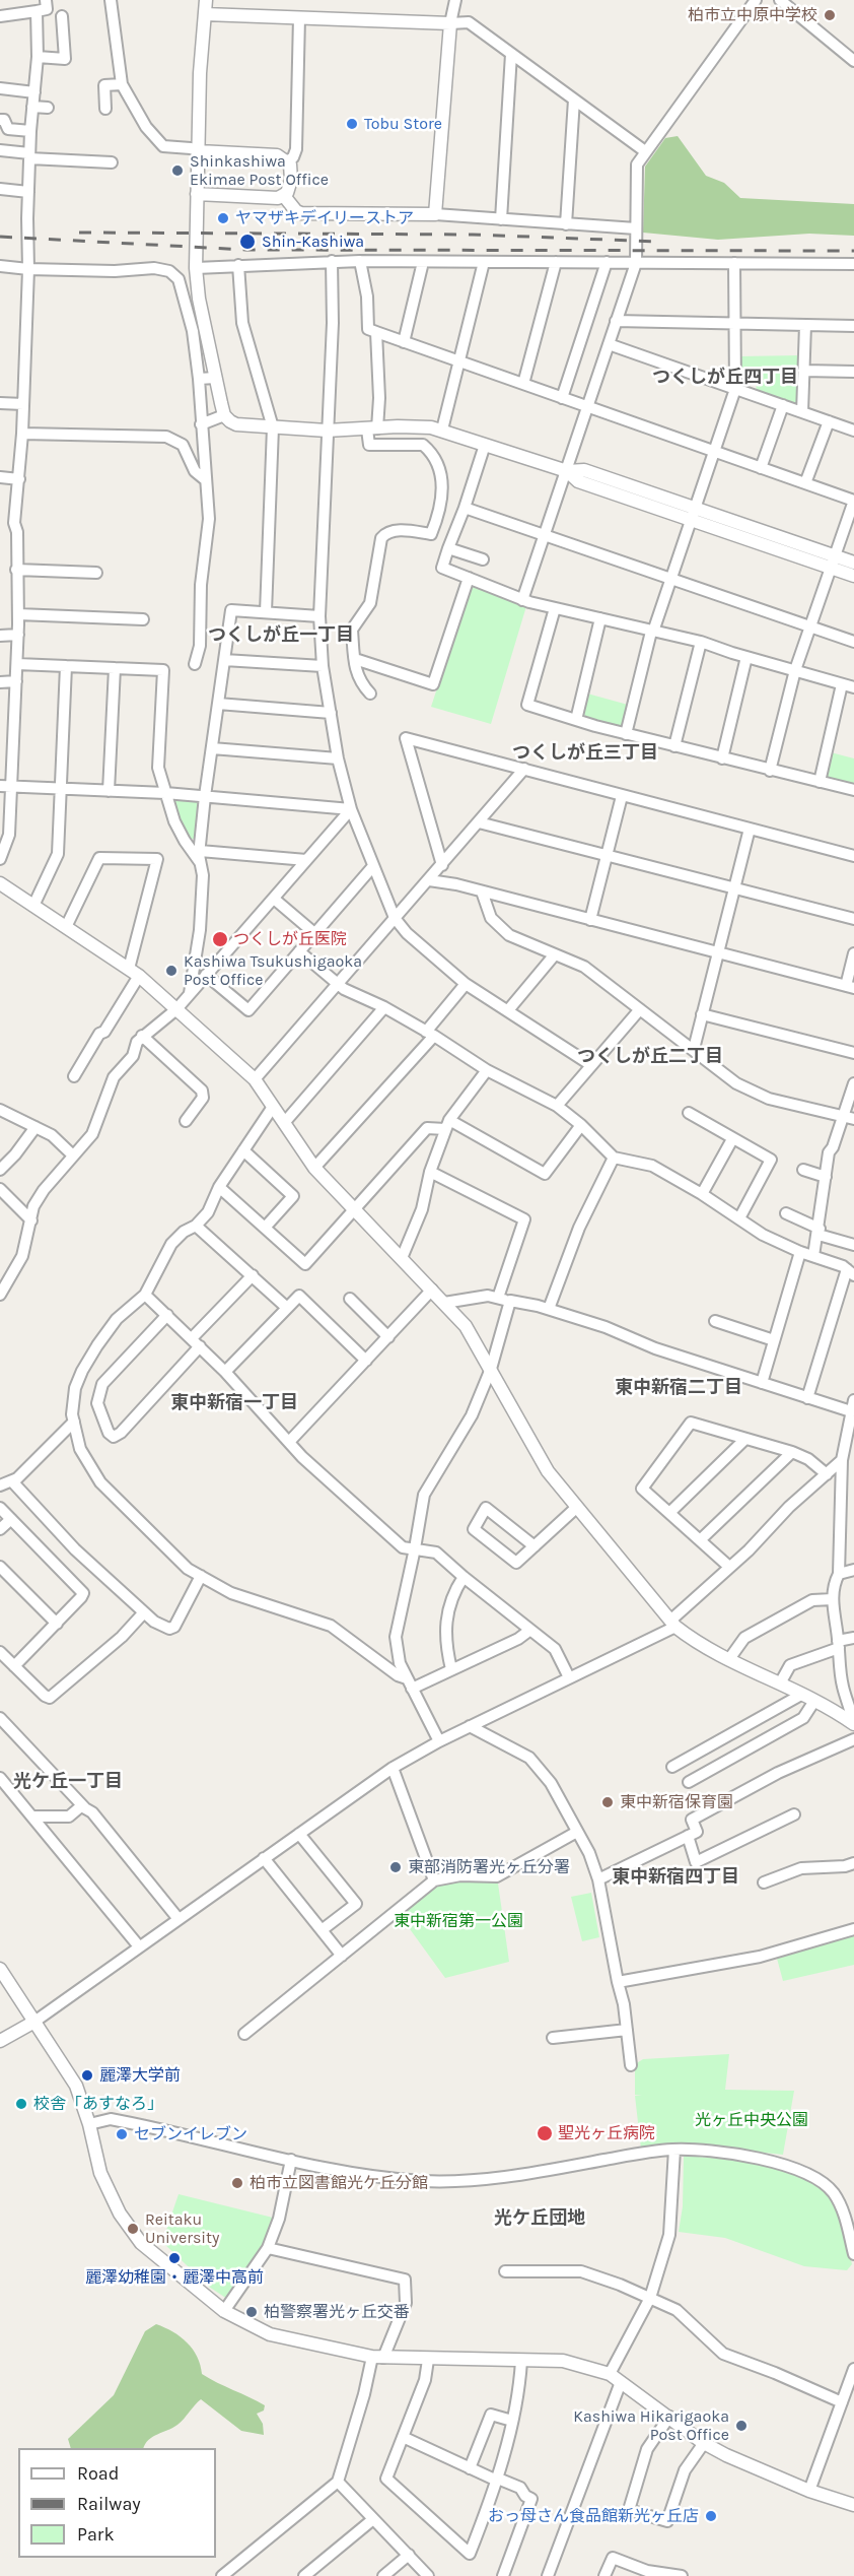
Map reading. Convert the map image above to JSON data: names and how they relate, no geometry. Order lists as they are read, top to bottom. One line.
{"districts":["つくしが丘四丁目","つくしが丘一丁目","つくしが丘三丁目","つくしが丘二丁目","東中新宿二丁目","東中新宿一丁目","光ケ丘一丁目","東中新宿四丁目","光ケ丘団地"],"parks":["東中新宿第一公園","光ヶ丘中央公園"],"places":["柏市立中原中学校","Tobu Store","Shinkashiwa Ekimae Post Office","ヤマザキデイリーストア","Shin-Kashiwa","つくしが丘医院","Kashiwa Tsukushigaoka Post Office","東中新宿保育園","東部消防署光ヶ丘分署","麗澤大学前","校舎「あすなろ」","聖光ヶ丘病院","セブンイレブン","柏市立図書館光ケ丘分館","Reitaku University","麗澤幼稚園・麗澤中高前","柏警察署光ヶ丘交番","Kashiwa Hikarigaoka Post Office","おっ母さん食品館新光ヶ丘店"],"legend":["Road","Railway","Park"]}
